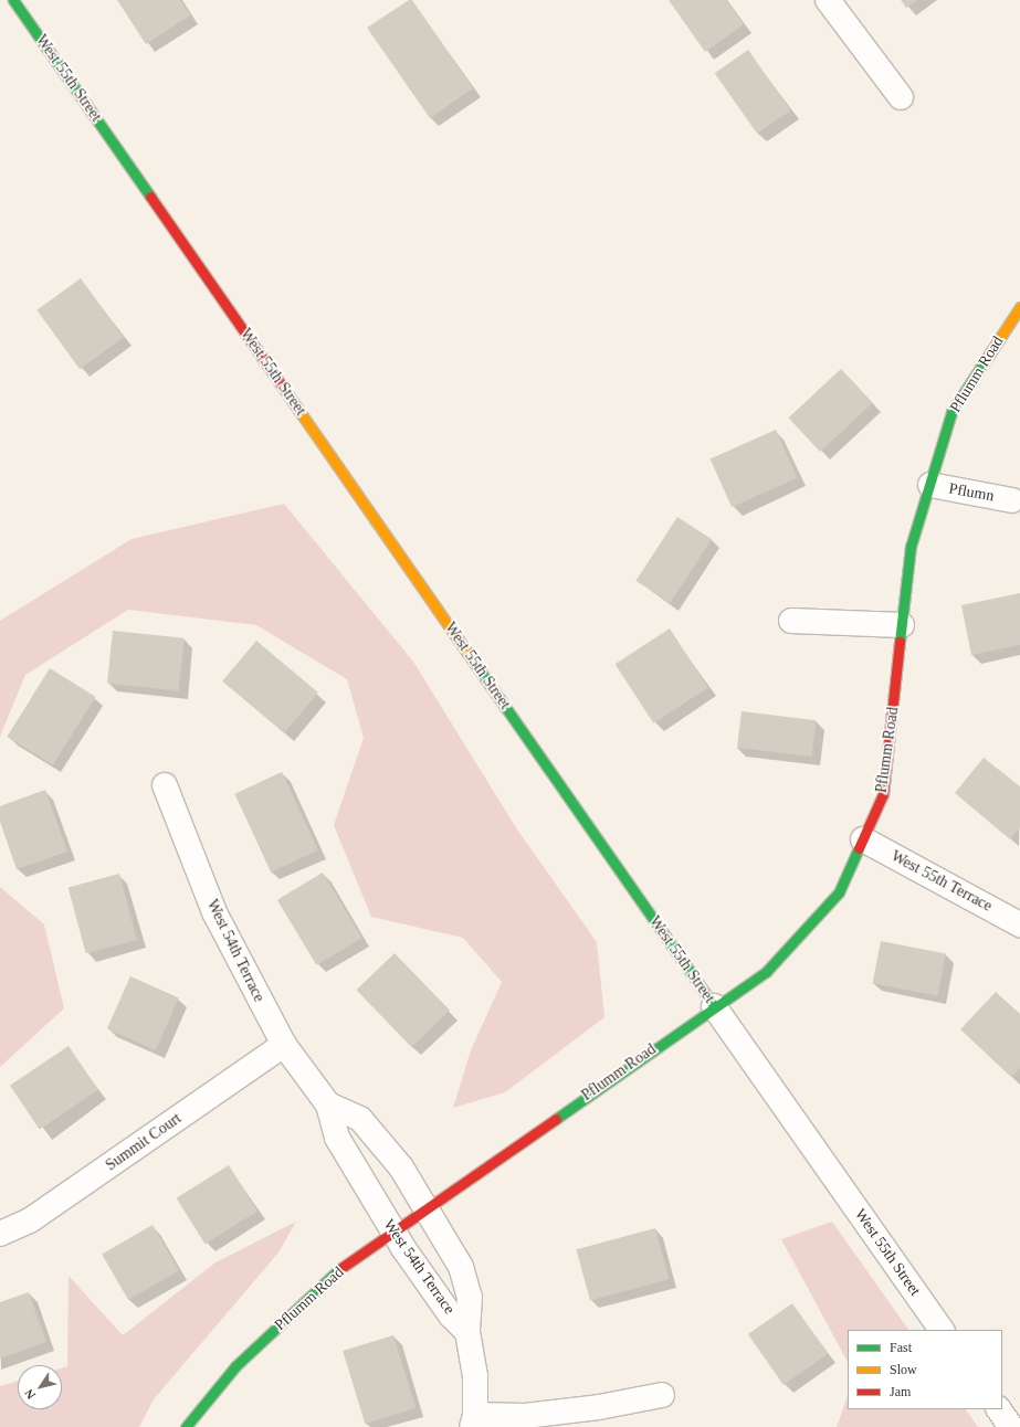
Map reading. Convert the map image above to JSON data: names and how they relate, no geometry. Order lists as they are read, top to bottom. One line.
{"streets":{"main road":["West 55th Street","Pflumm Road"],"street":["Pflumn","West 55th Terrace","West 54th Terrace","Summit Court"]},"crossings":[["West 55th Street","Pflumm Road"],["Pflumm Road","Pflumn"],["Pflumm Road","West 55th Terrace"],["Pflumm Road","West 54th Terrace"],["West 54th Terrace","Summit Court"]],"legend":["Fast","Slow","Jam"],"north":"bottom left"}
